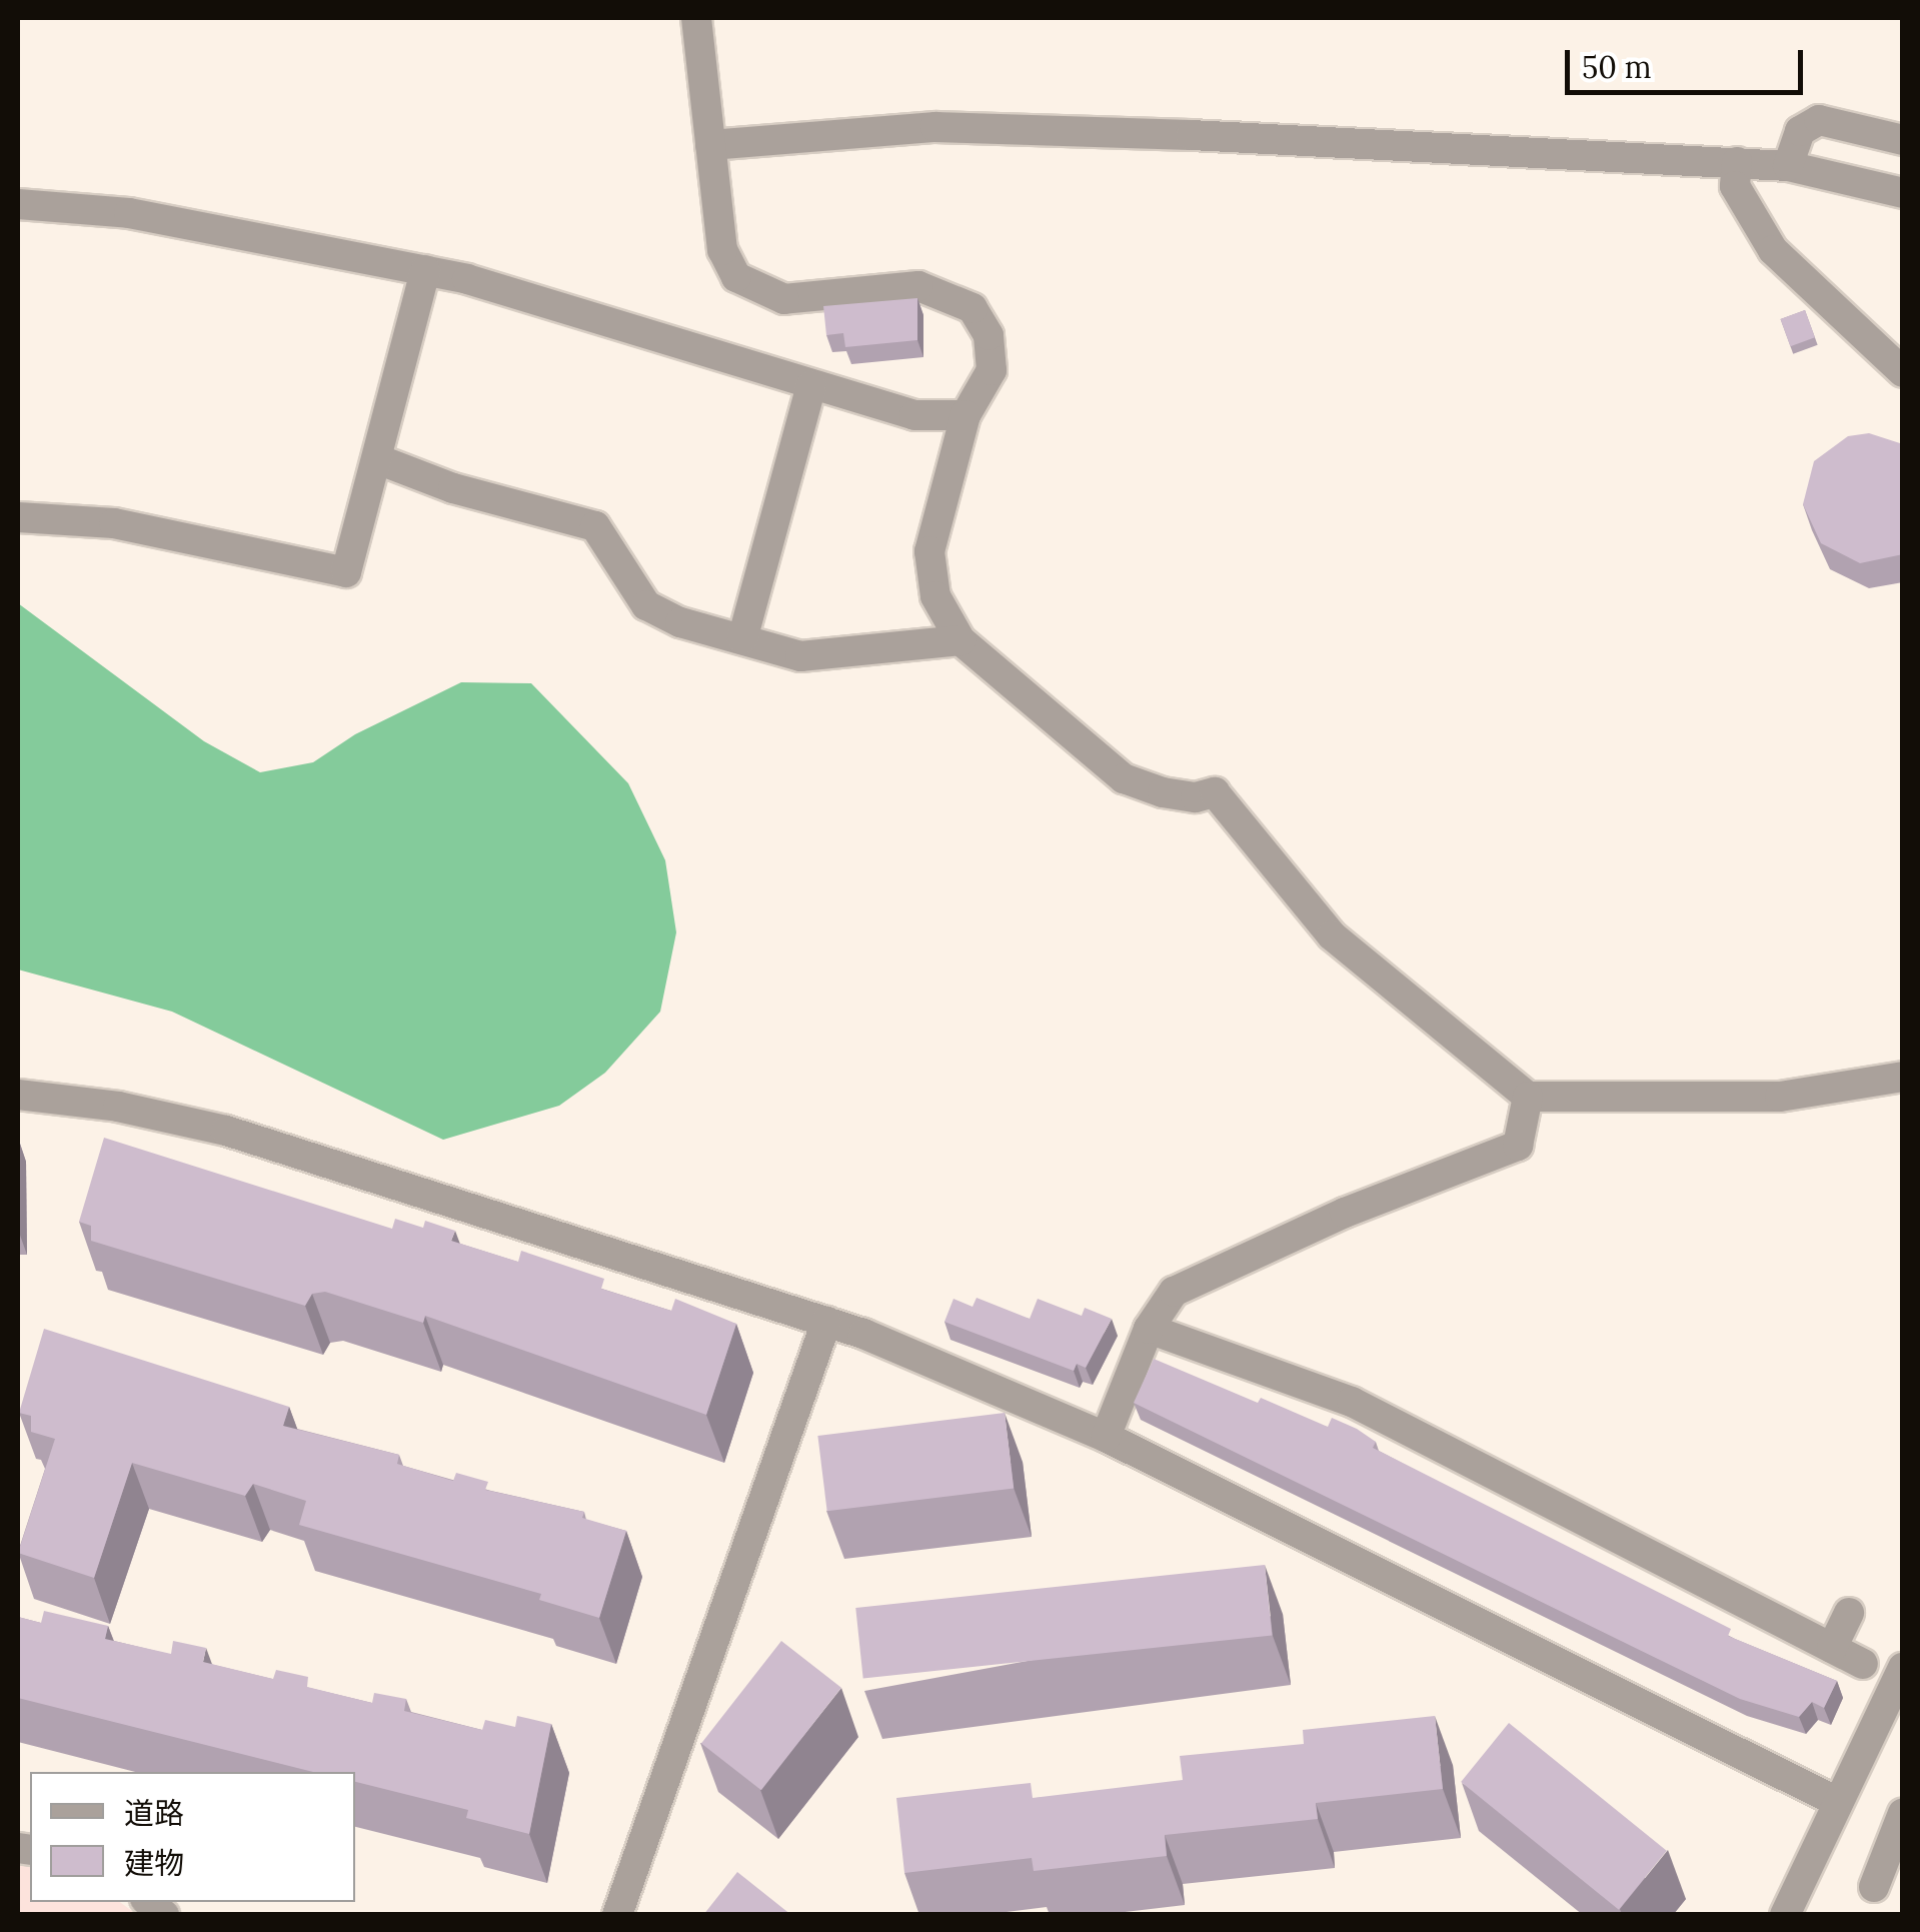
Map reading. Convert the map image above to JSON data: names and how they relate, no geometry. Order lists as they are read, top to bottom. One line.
{"legend":["道路","建物"],"scale_bar":"50 m"}
